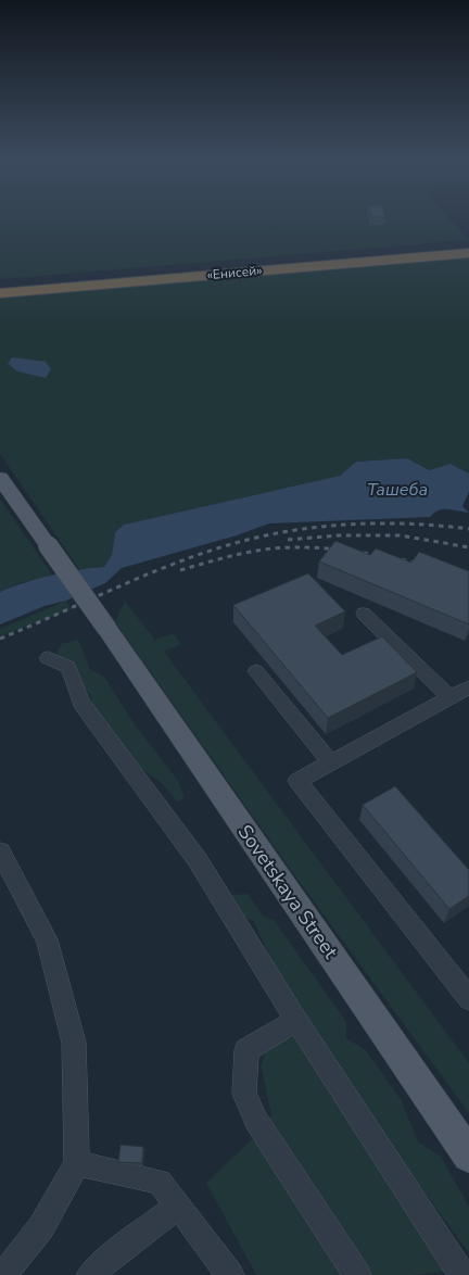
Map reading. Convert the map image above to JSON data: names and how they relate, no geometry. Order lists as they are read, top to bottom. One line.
{"streets":{"highway":["«Енисей»"],"main road":["Sovetskaya Street"]},"water":["Ташеба"]}
